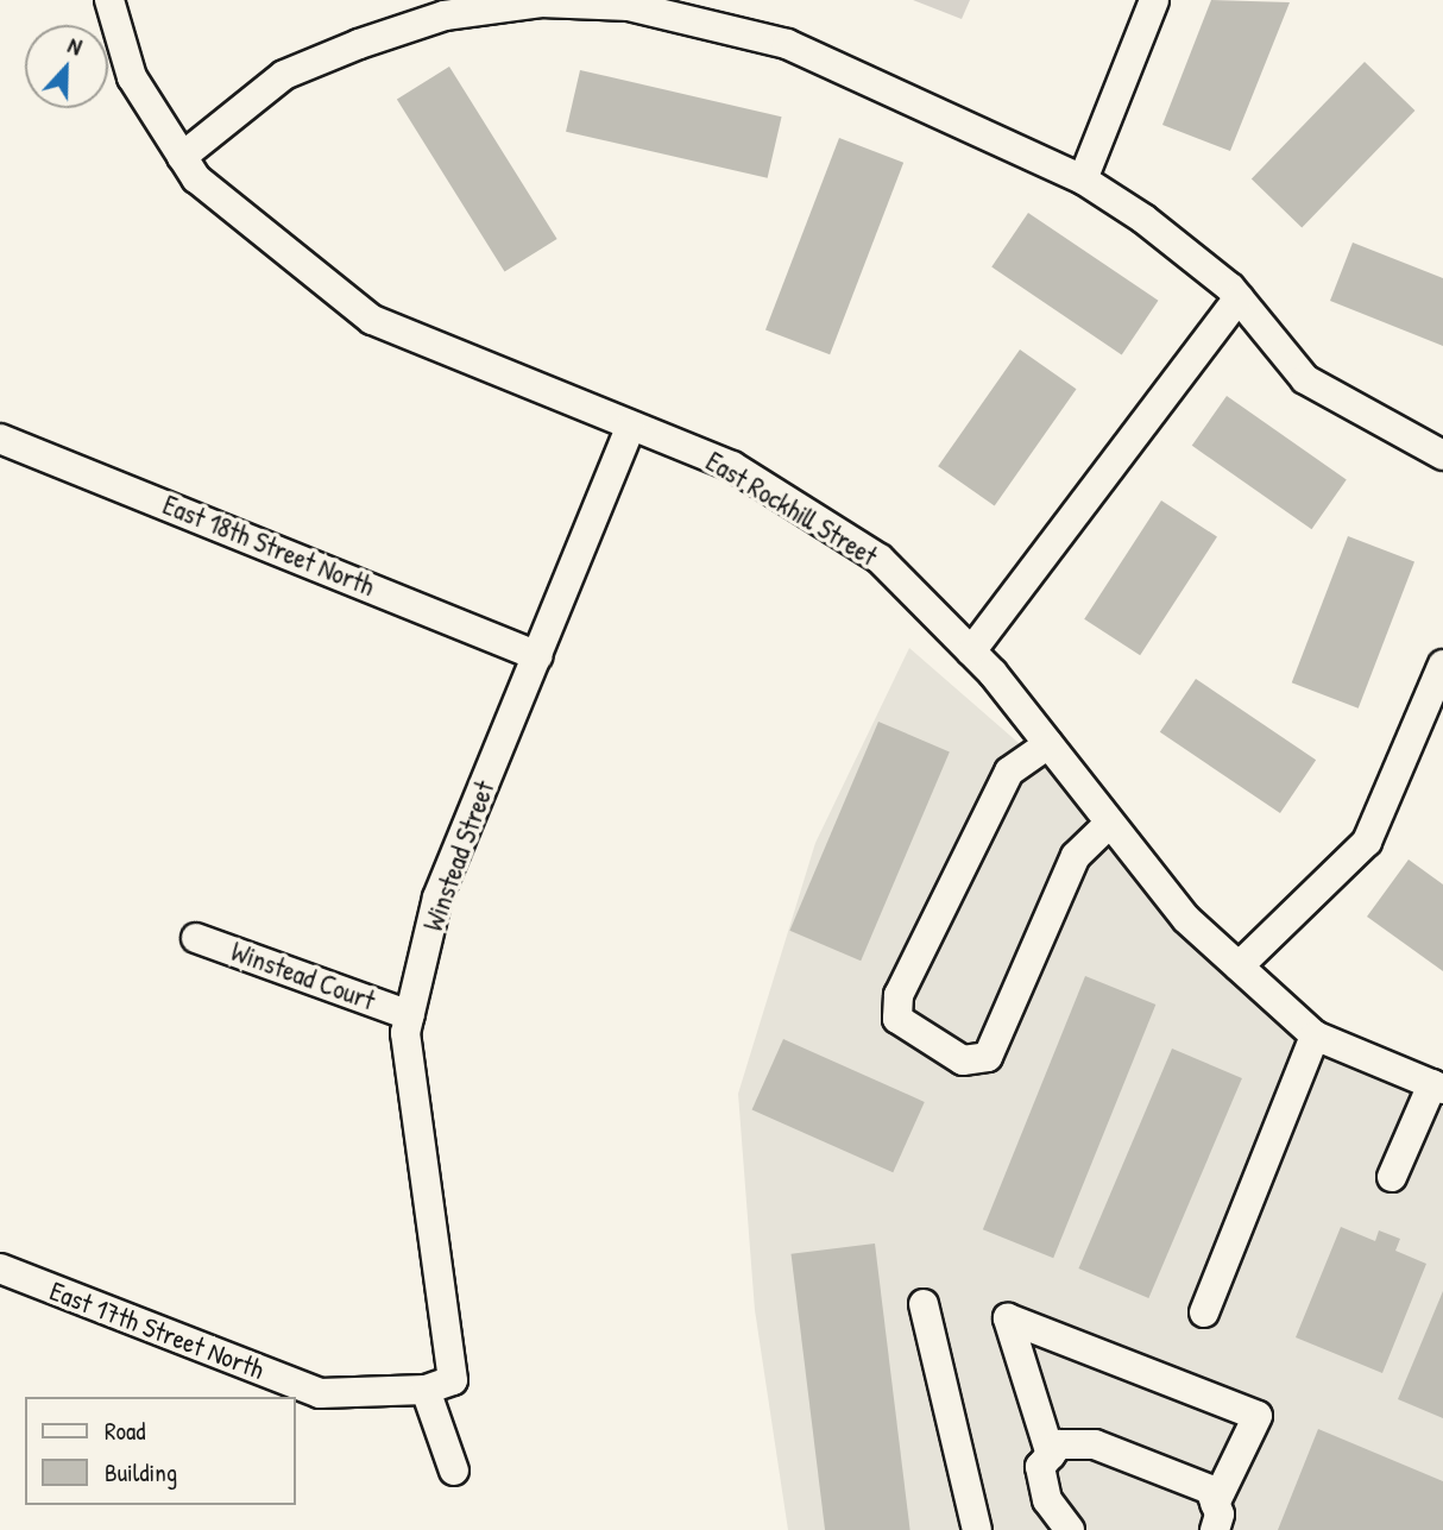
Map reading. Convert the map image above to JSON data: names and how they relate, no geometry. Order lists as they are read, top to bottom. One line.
{"streets":{"street":["East Rockhill Street","East 18th Street North","Winstead Street","Winstead Court","East 17th Street North"]},"crossings":[["East Rockhill Street","Winstead Street"],["East 18th Street North","Winstead Street"],["Winstead Street","Winstead Court"],["Winstead Street","East 17th Street North"]],"legend":["Road","Building"],"north":"top"}
